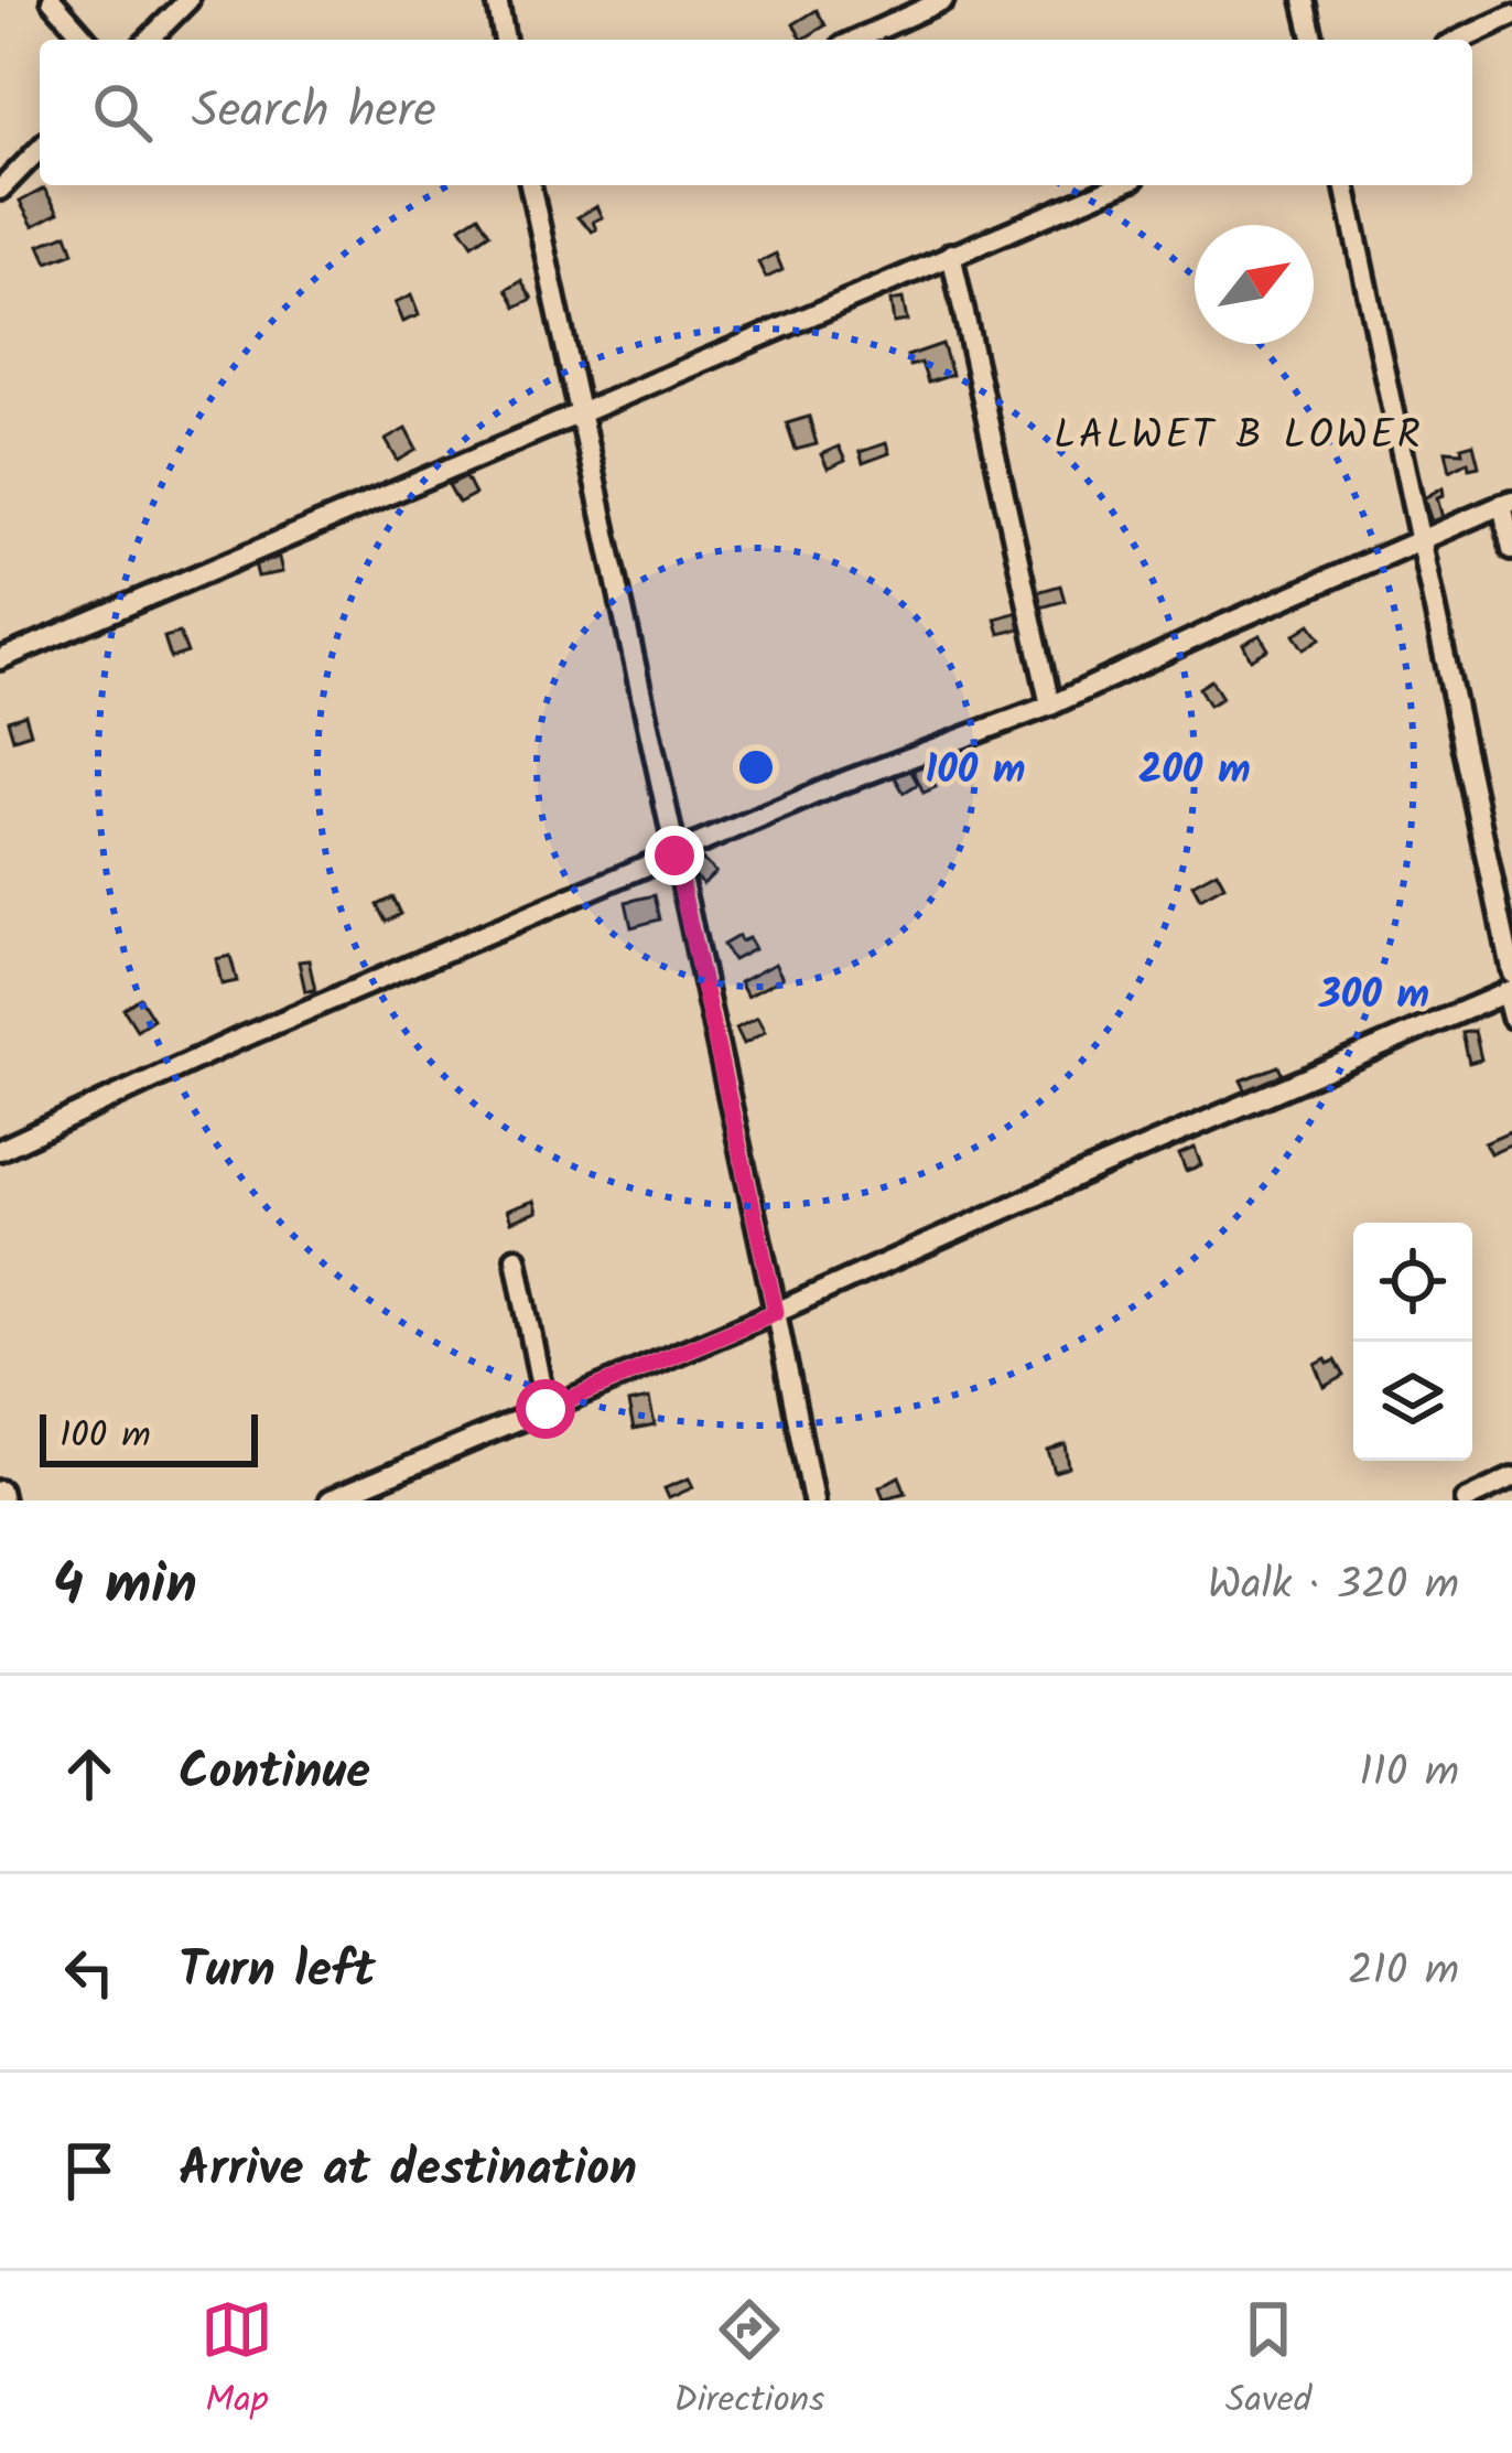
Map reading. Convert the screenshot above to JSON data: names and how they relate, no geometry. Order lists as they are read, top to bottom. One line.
{"districts":["LALWET B LOWER"],"scale_bar":"100 m","north":"top right","page":{"search":"Search here","scale":"100 m","heading":["4 min","Walk · 320 m"],"list":[["Continue","110 m"],["Turn left","210 m"],"Arrive at destination"],"nav":["Map","Directions","Saved"]},"rings":["100 m","200 m","300 m"]}
